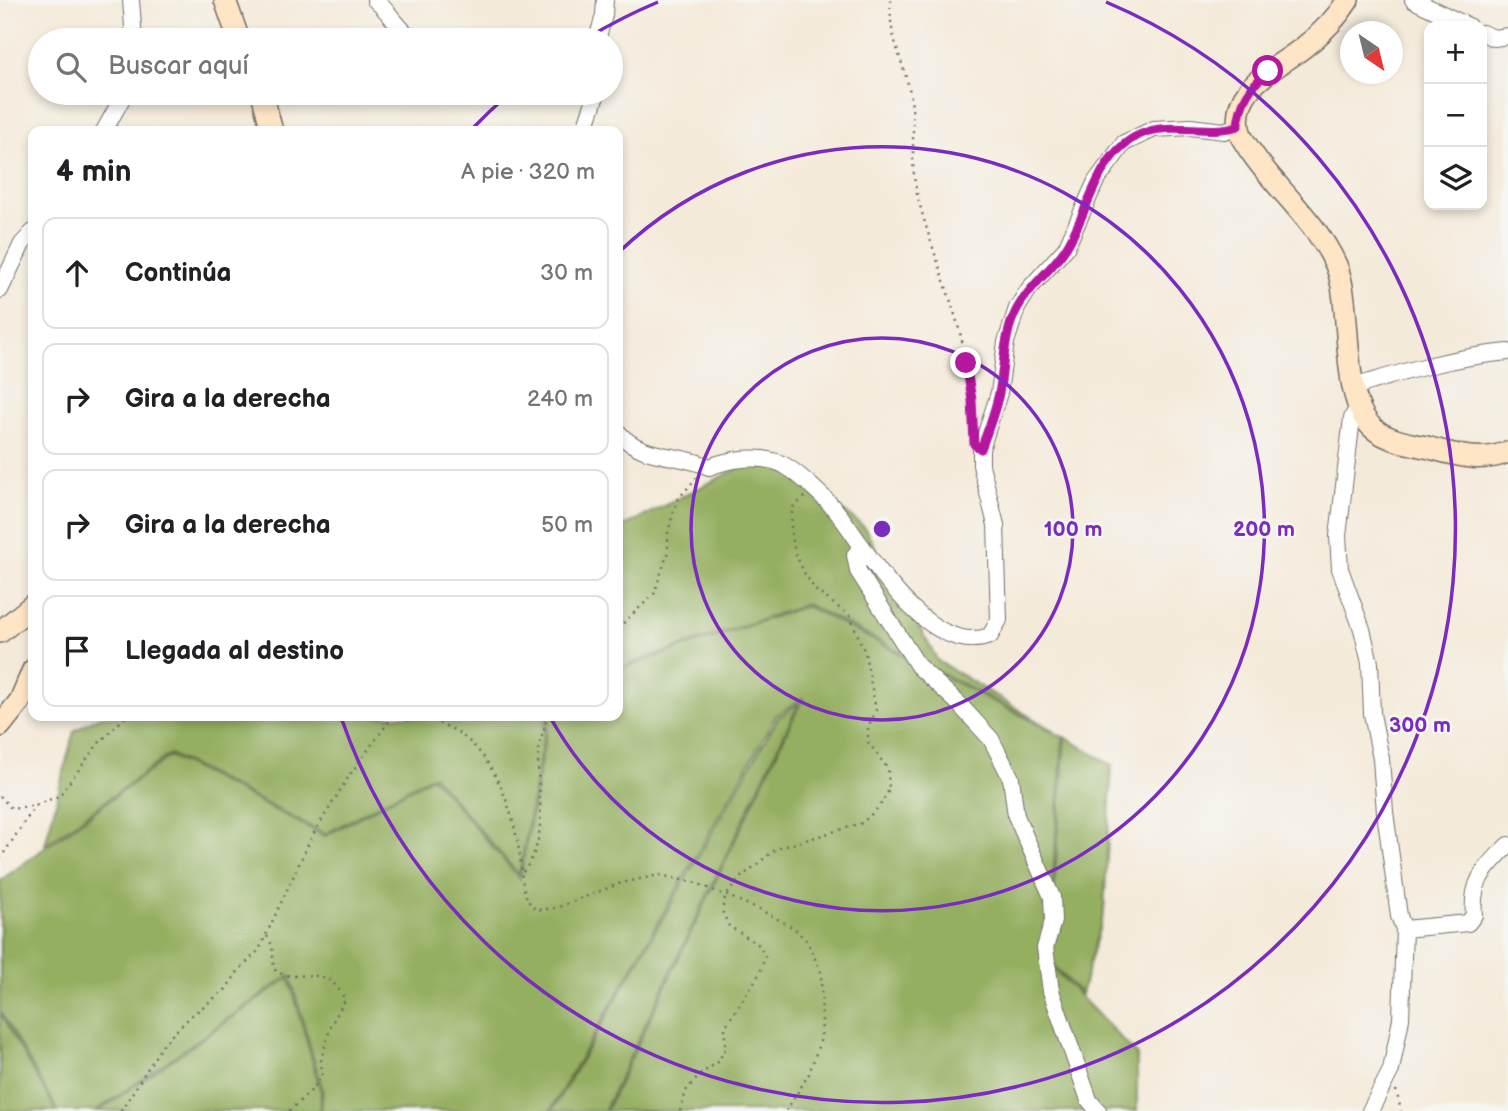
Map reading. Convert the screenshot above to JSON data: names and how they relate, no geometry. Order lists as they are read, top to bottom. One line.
{"north":"bottom right","page":{"map_buttons":["+","−"],"search":"Buscar aquí","heading":["4 min","A pie · 320 m"],"list":[["Continúa","30 m"],["Gira a la derecha","240 m"],["Gira a la derecha","50 m"],"Llegada al destino"]},"rings":["100 m","200 m","300 m"]}
